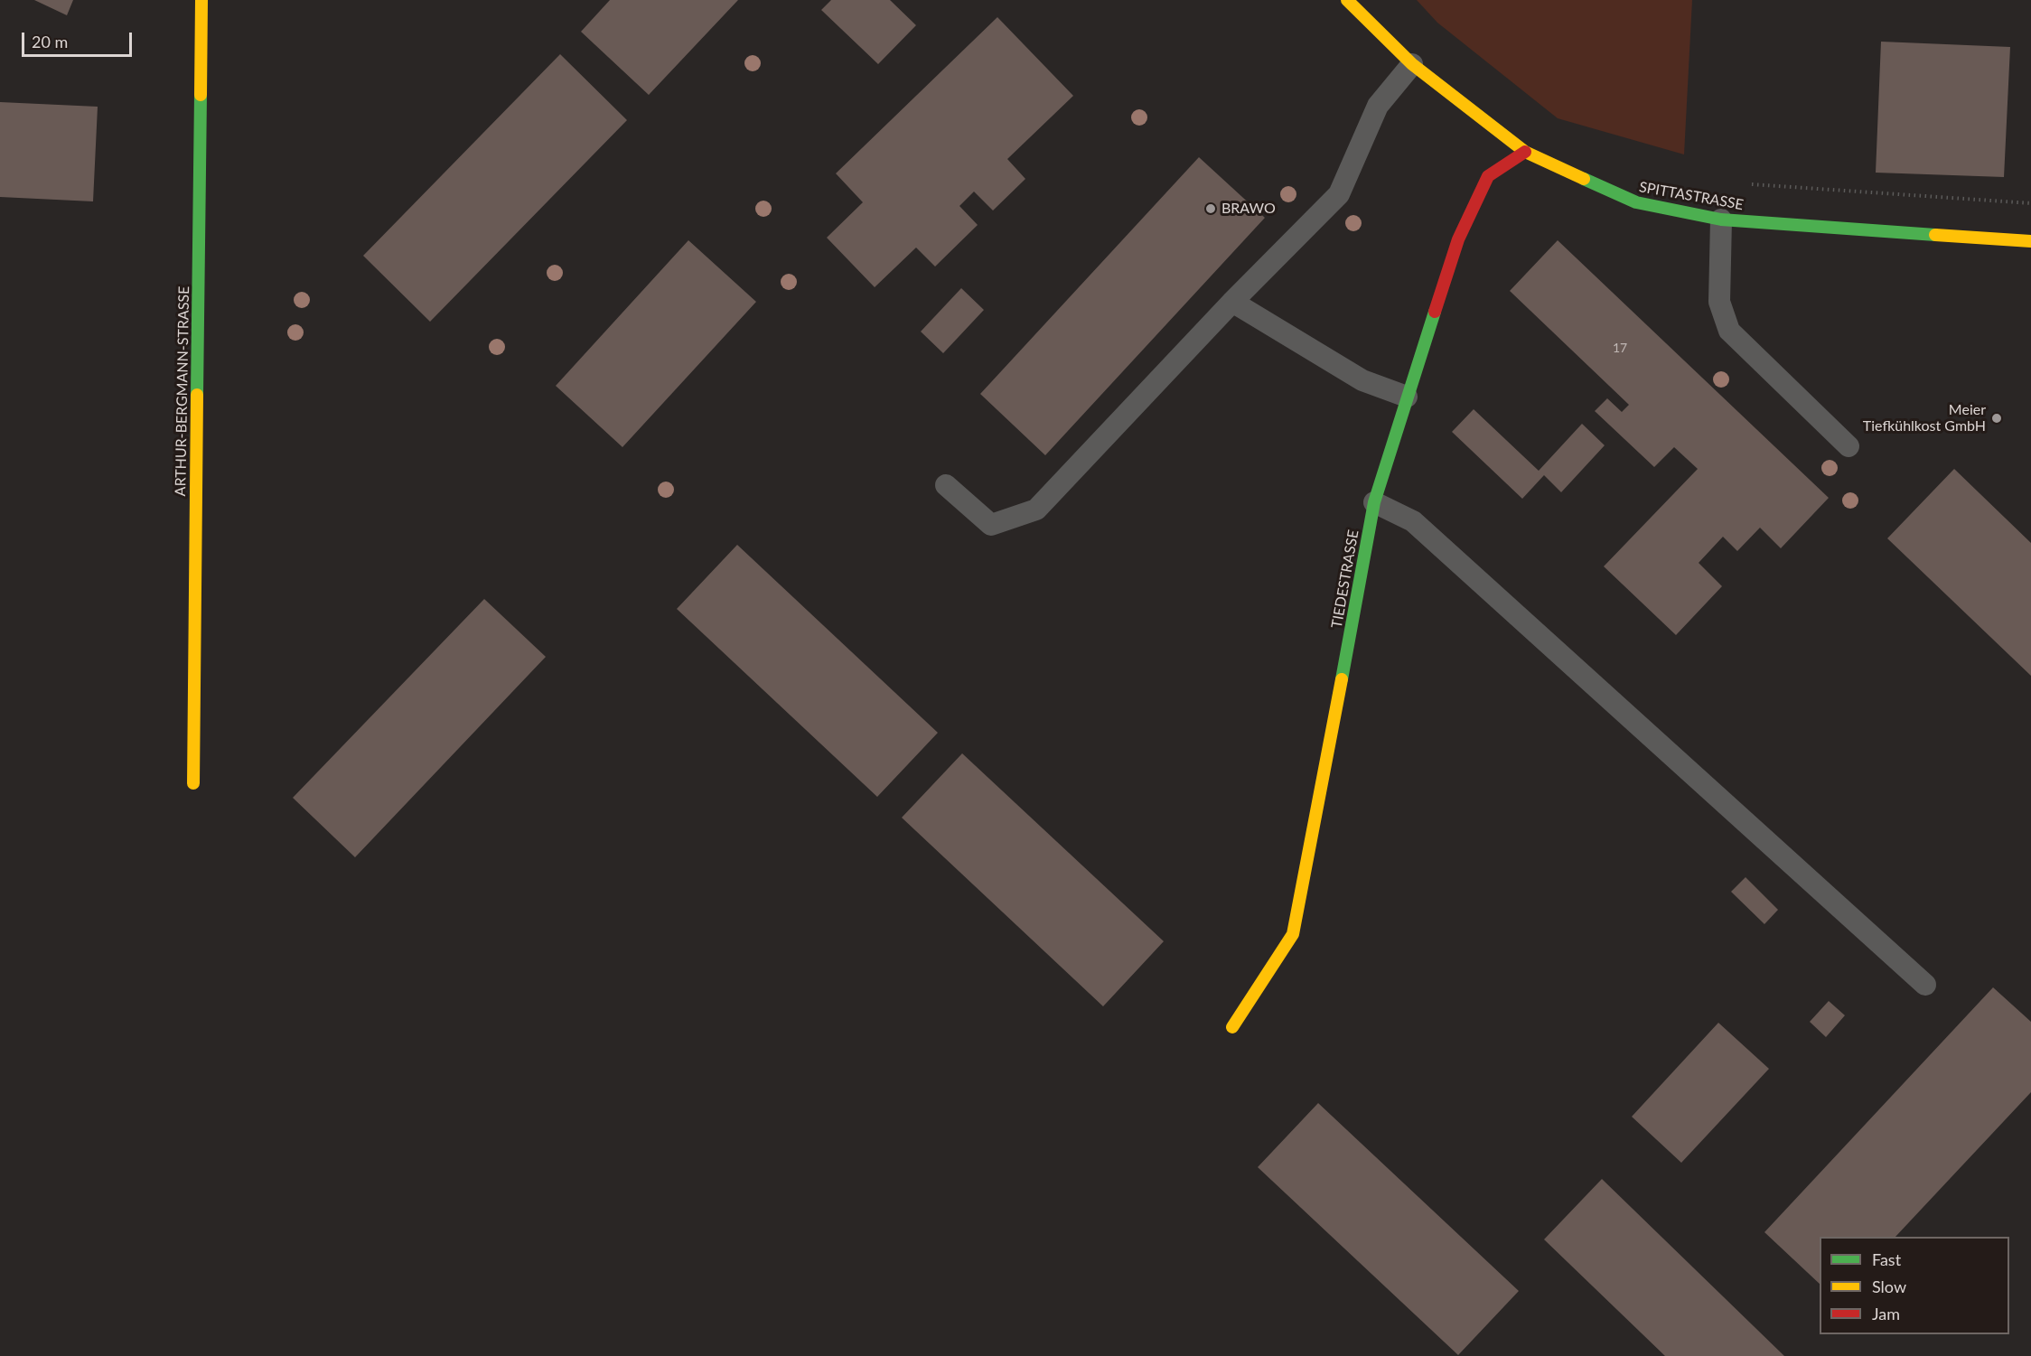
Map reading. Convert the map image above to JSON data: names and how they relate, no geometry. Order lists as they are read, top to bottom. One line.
{"streets":{"street":["SPITTASTRASSE","ARTHUR-BERGMANN-STRASSE","TIEDESTRASSE"]},"crossings":[["SPITTASTRASSE","TIEDESTRASSE"]],"places":["BRAWO","Meier Tiefkühlkost GmbH"],"house_numbers":["17"],"legend":["Fast","Slow","Jam"],"scale_bar":"20 m"}
